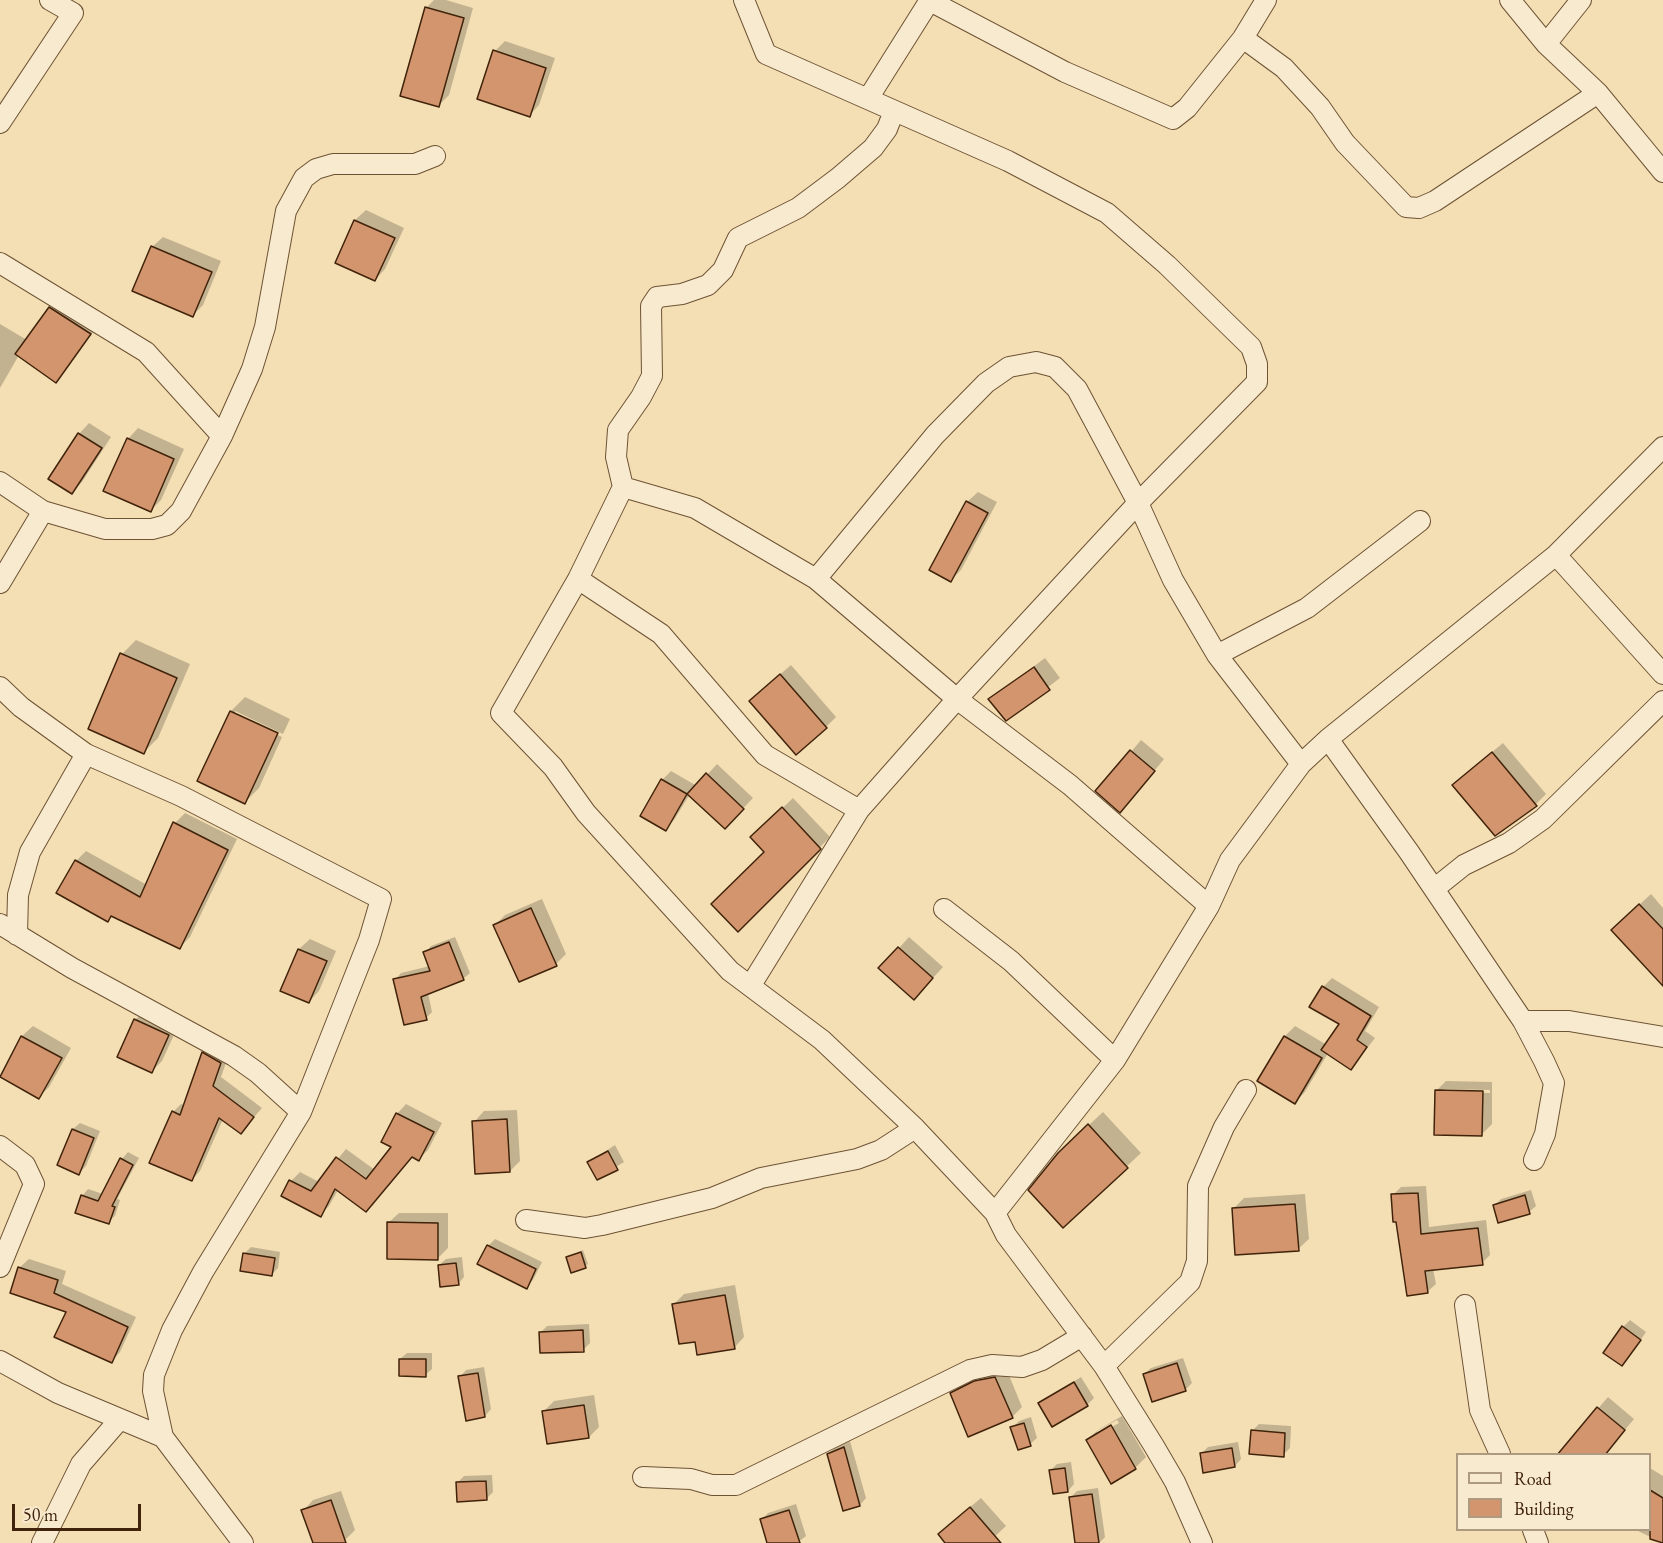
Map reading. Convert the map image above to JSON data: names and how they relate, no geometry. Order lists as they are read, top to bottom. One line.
{"legend":["Road","Building"],"scale_bar":"50 m"}
